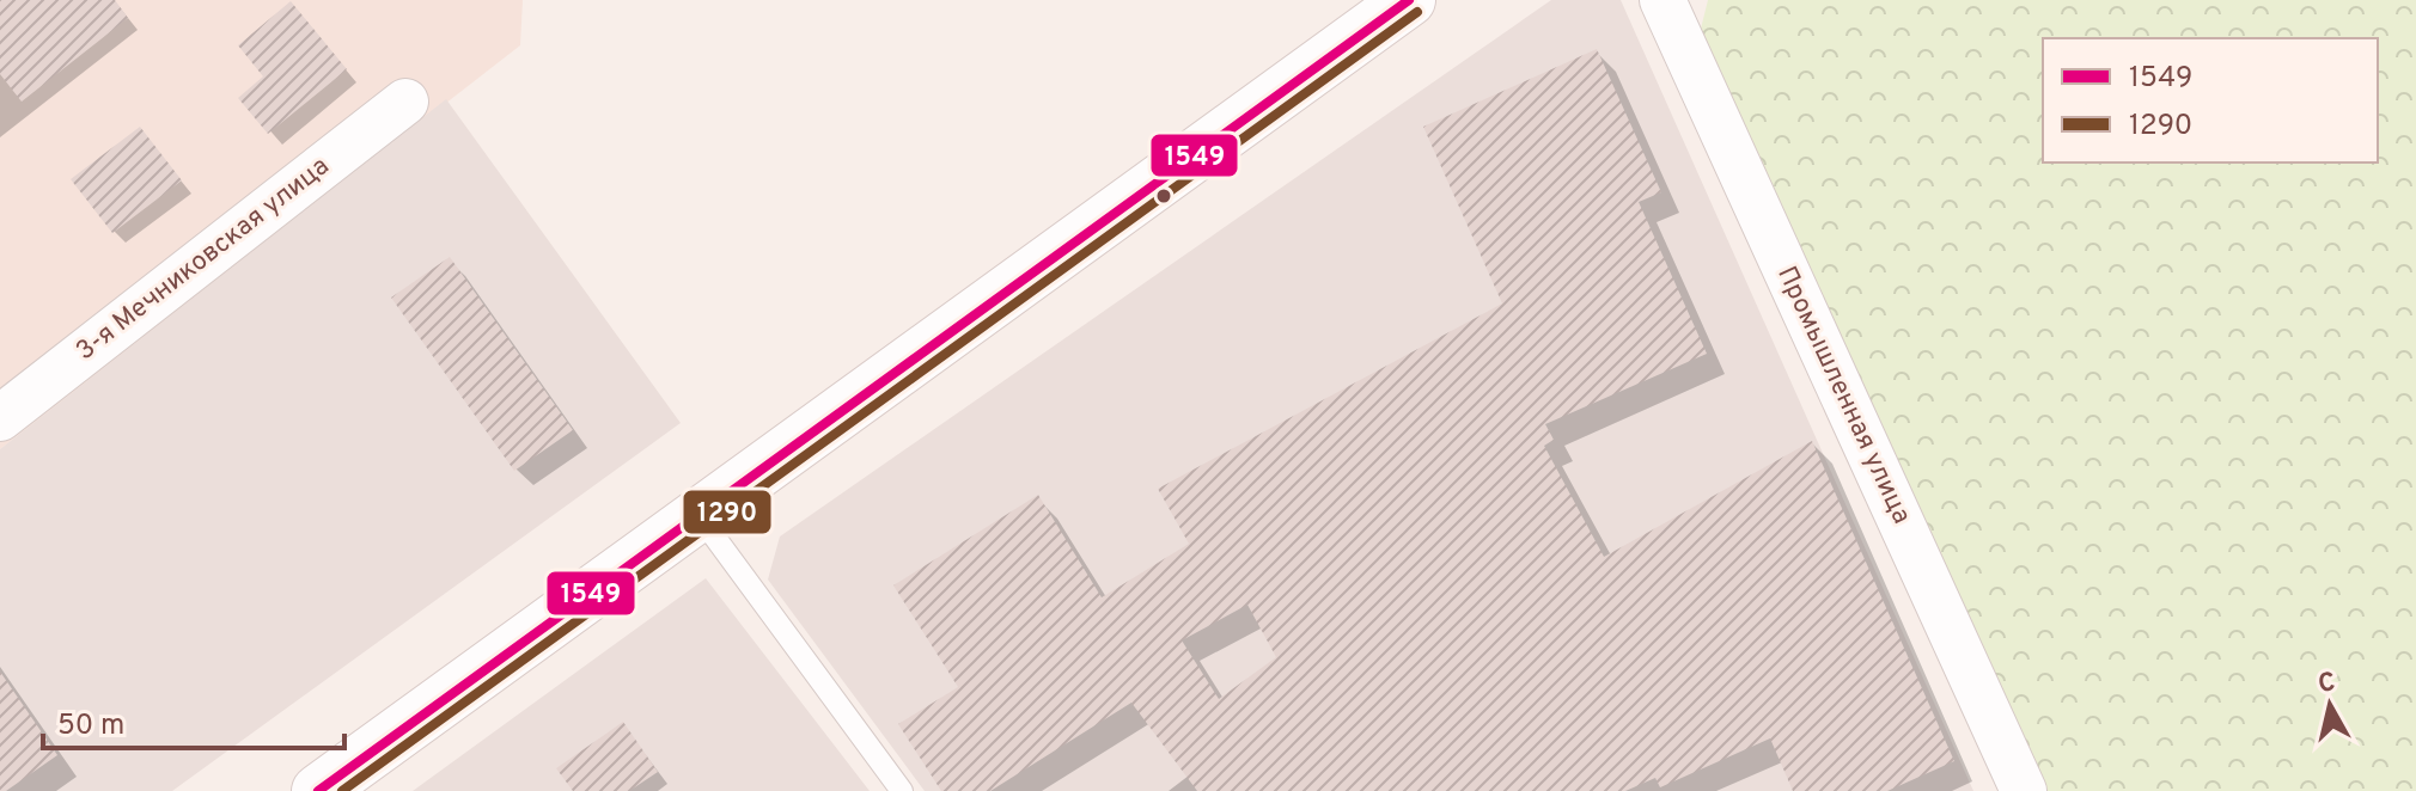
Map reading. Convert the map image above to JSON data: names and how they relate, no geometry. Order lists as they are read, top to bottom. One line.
{"streets":{"street":["3-я Мечниковская улица","Промышленная улица"]},"lines":["transit line 1549","transit line 1290"],"legend":["1549","1290"],"scale_bar":"50 m","north":"top"}
